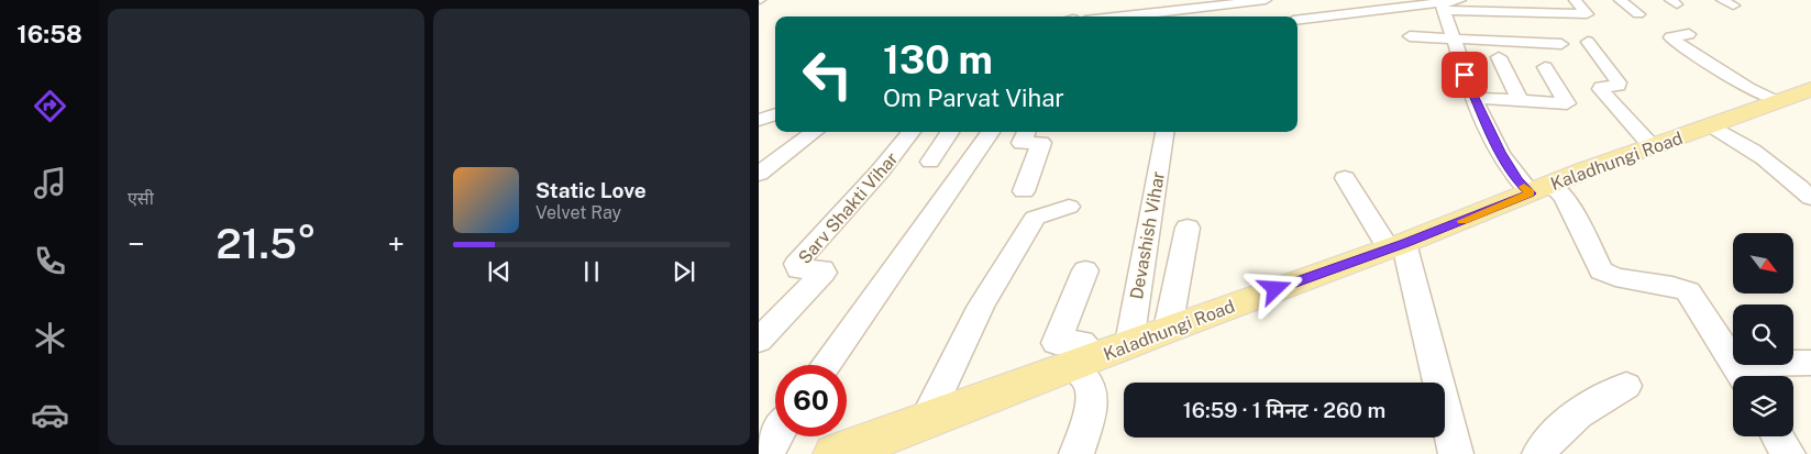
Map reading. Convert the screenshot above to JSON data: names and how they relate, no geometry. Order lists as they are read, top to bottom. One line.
{"streets":{"main road":["Kaladhungi Road"],"street":["Sarv Shakti Vihar","Devashish Vihar"]},"crossings":[["Kaladhungi Road","Devashish Vihar"]],"north":"bottom right","page":{"tabs":"16:58","tile":"एसी","turn":["130 m","Om Parvat Vihar"],"song":["Static Love","Velvet Ray"],"heat":["−","21.5°","+"],"limit":"60","trip":"16:59 · 1 मिनट · 260 m"}}
